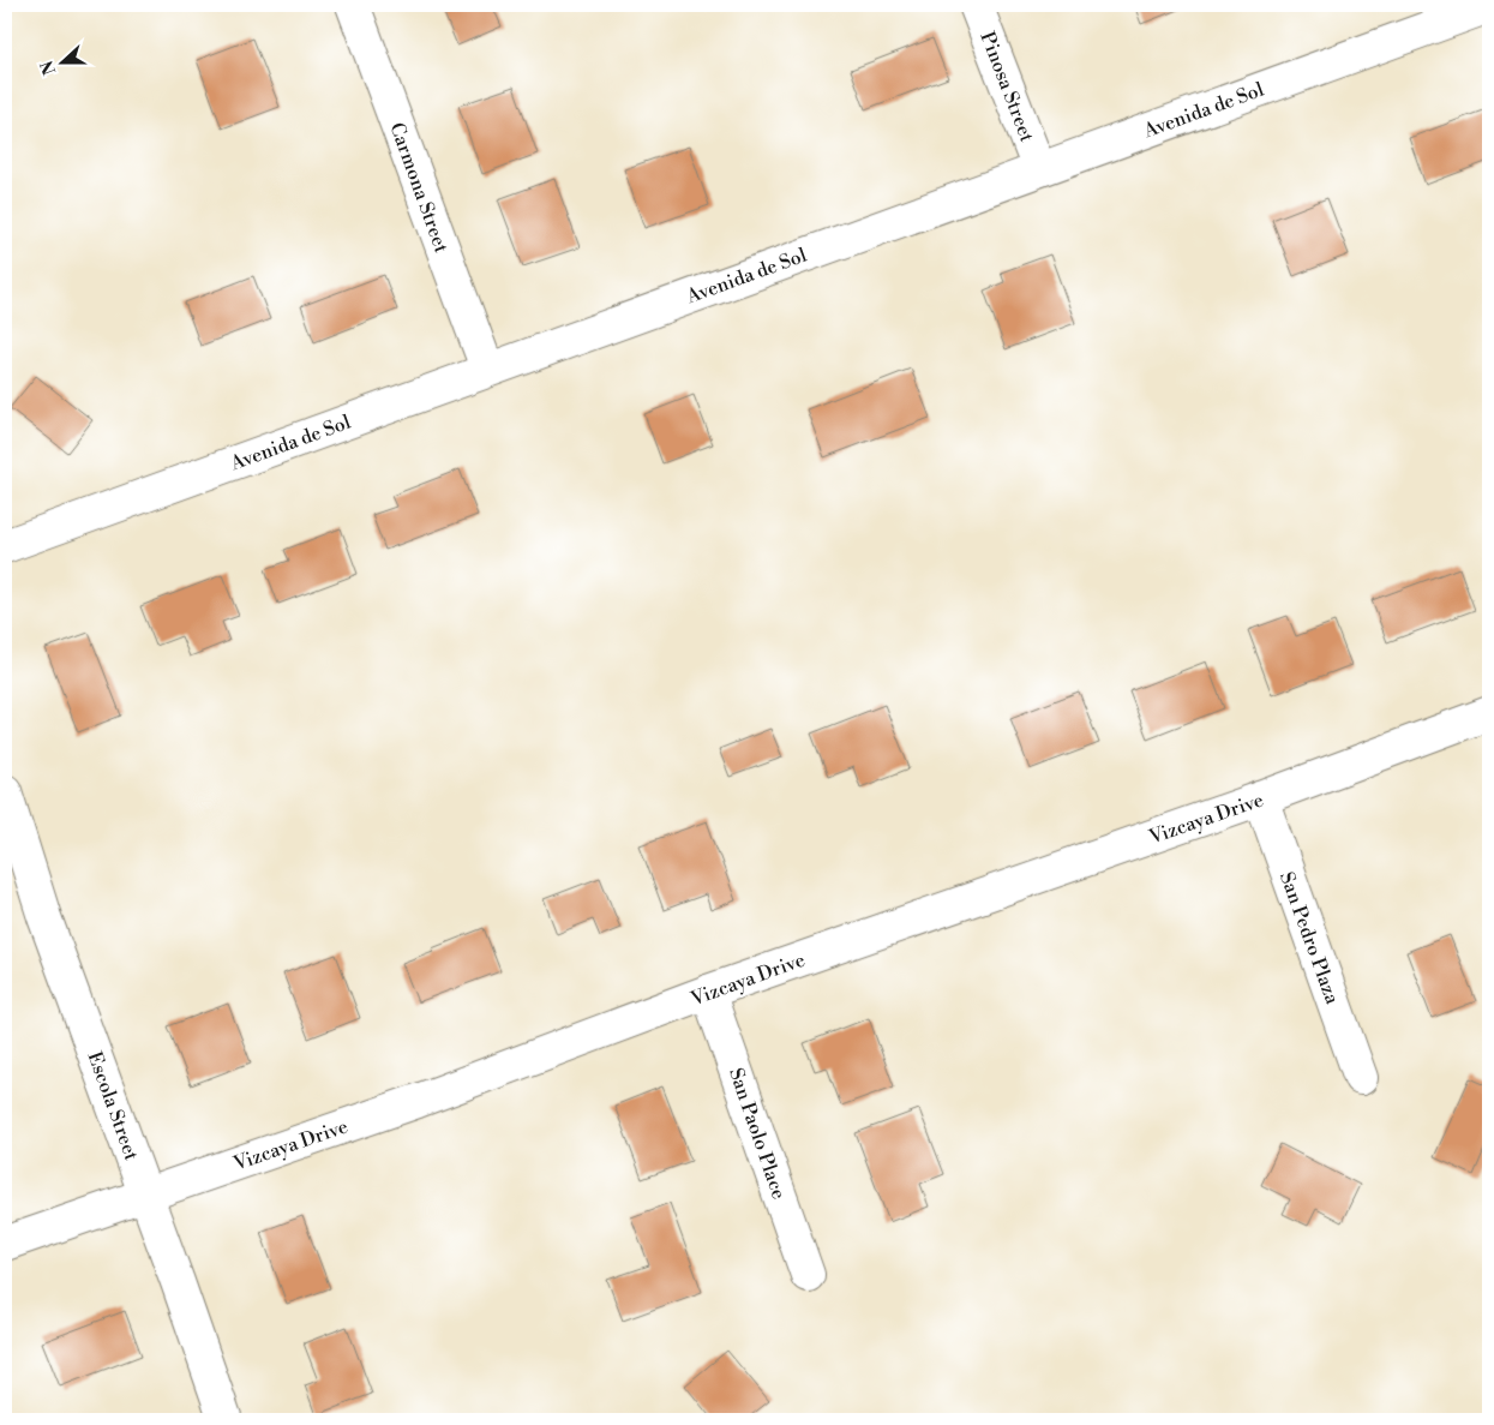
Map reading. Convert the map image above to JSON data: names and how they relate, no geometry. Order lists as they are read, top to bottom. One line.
{"streets":{"street":["Pinosa Street","Avenida de Sol","Carmona Street","Vizcaya Drive","San Pedro Plaza","Escola Street","San Paolo Place"]},"crossings":[["Pinosa Street","Avenida de Sol"],["Avenida de Sol","Carmona Street"],["Vizcaya Drive","San Pedro Plaza"],["Vizcaya Drive","Escola Street"],["Vizcaya Drive","San Paolo Place"]],"north":"left"}
